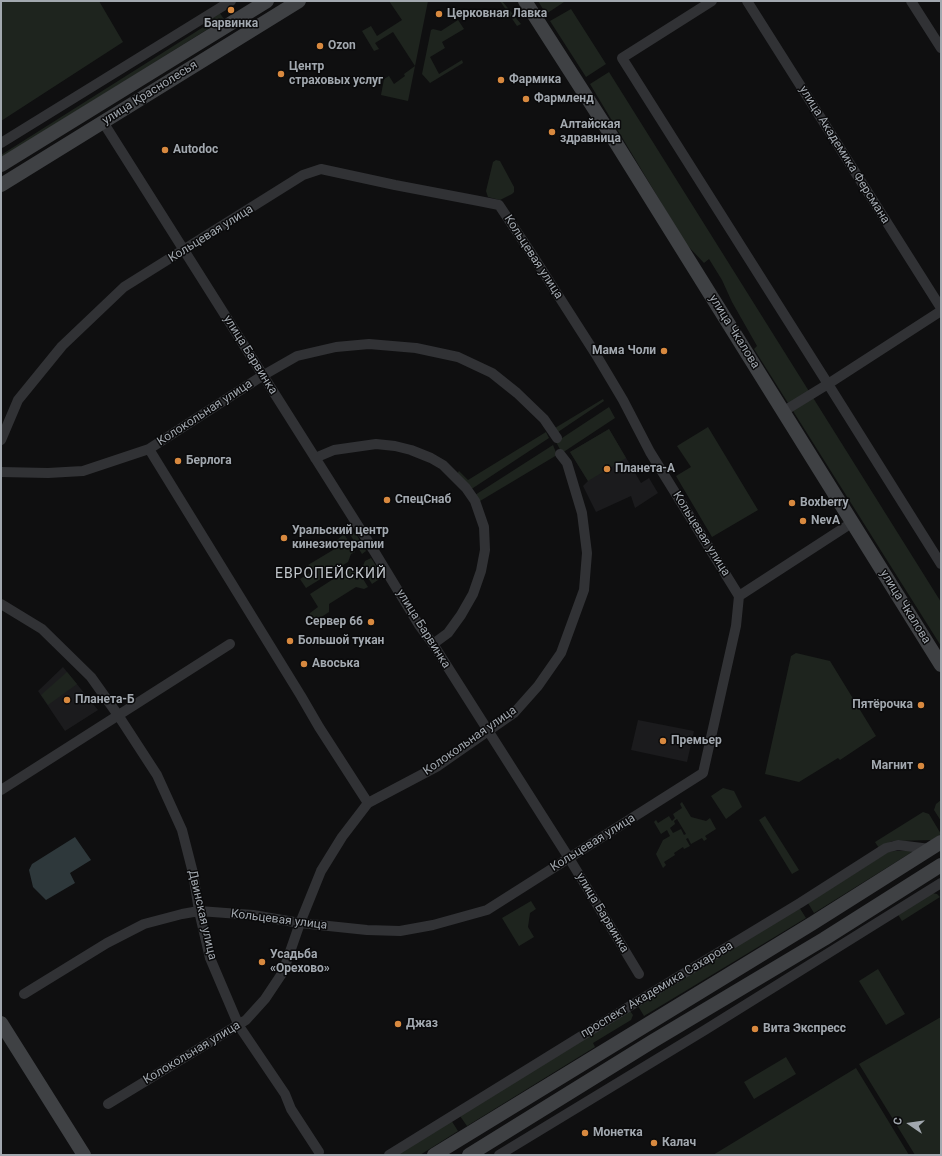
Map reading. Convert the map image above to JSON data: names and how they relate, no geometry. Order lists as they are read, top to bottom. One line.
{"streets":{"street":["улица Краснолесья","улица Академика Ферсмана","Кольцевая улица","улица Чкалова","улица Барвинка","Колокольная улица","Двинская улица","проспект Академика Сахарова"]},"crossings":[["улица Краснолесья","улица Барвинка"],["Кольцевая улица","улица Барвинка"],["Кольцевая улица","Колокольная улица"],["Кольцевая улица","Двинская улица"],["улица Барвинка","Колокольная улица"],["Колокольная улица","Двинская улица"]],"districts":["ЕВРОПЕЙСКИЙ"],"places":["Барвинка","Церковная Лавка","Ozon","Центр страховых услуг","Фармика","Фармленд","Алтайская здравница","Autodoc","Мама Чоли","Берлога","Планета-А","СпецСнаб","Boxberry","NevA","Уральский центр кинезиотерапии","Сервер 66","Большой тукан","Авоська","Планета-Б","Пятёрочка","Премьер","Магнит","Усадьба «Орехово»","Джаз","Вита Экспресс","Монетка","Калач"],"north":"left"}
